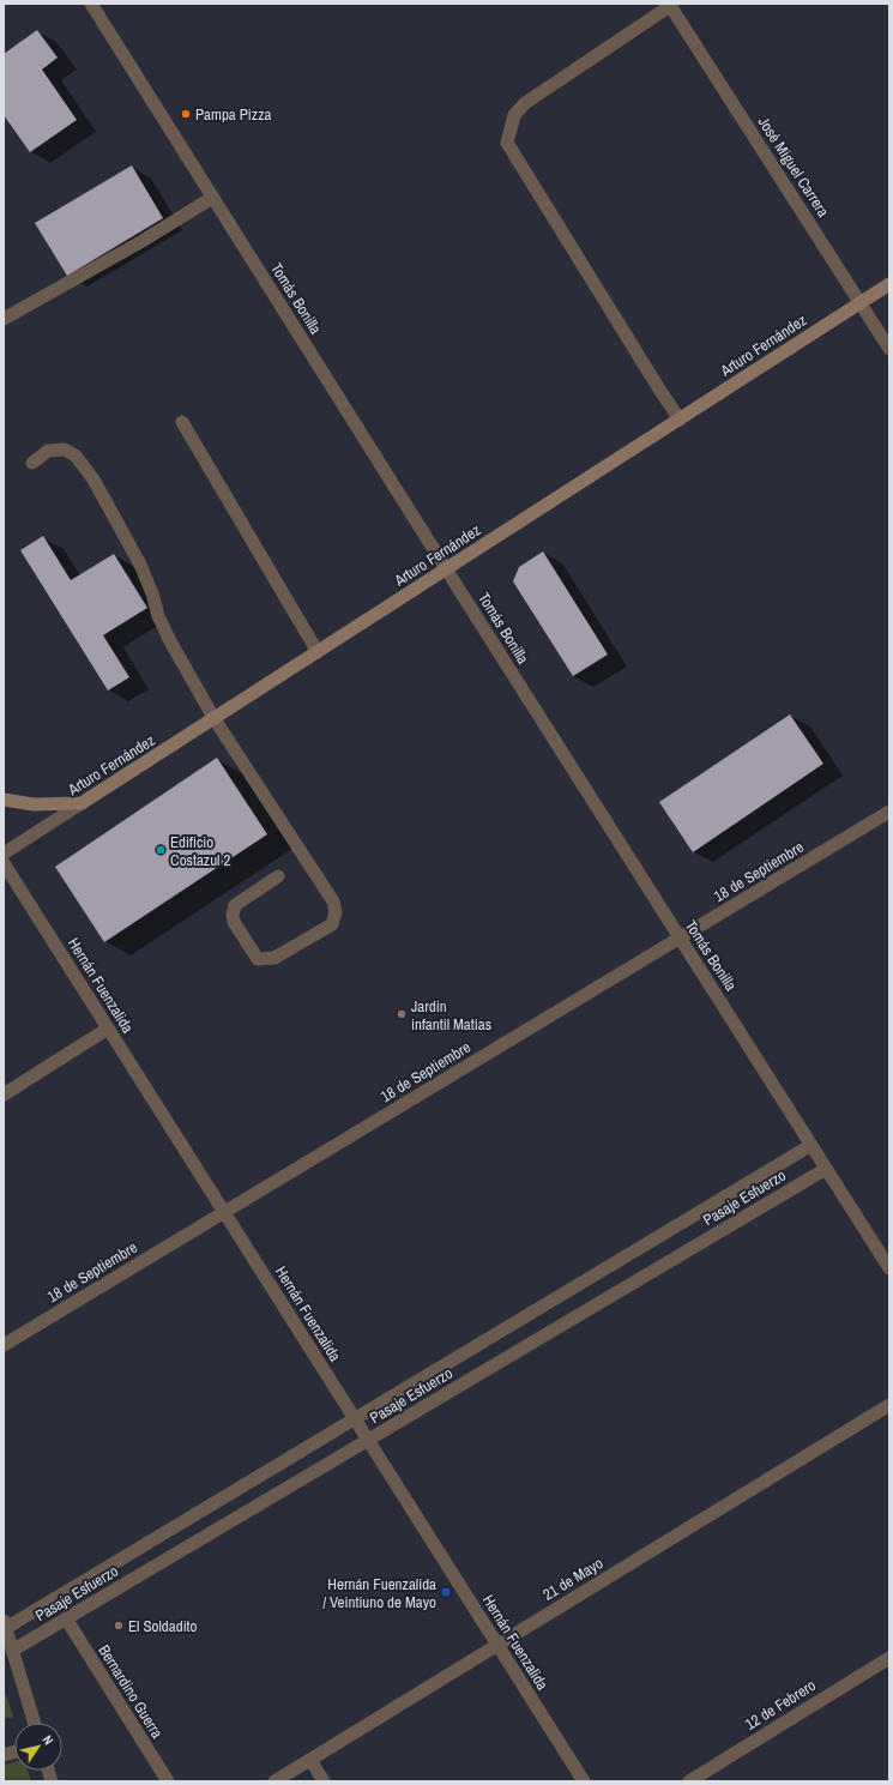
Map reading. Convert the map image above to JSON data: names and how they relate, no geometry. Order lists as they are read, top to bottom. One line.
{"streets":{"main road":["Arturo Fernández"],"street":["José Miguel Carrera","Tomás Bonilla","18 de Septiembre","Hernán Fuenzalida","Pasaje Esfuerzo","21 de Mayo","Bernardino Guerra","12 de Febrero"]},"crossings":[["José Miguel Carrera","Arturo Fernández"],["Tomás Bonilla","Arturo Fernández"],["Tomás Bonilla","18 de Septiembre"],["Tomás Bonilla","Pasaje Esfuerzo"],["18 de Septiembre","Hernán Fuenzalida"],["Hernán Fuenzalida","Pasaje Esfuerzo"],["Hernán Fuenzalida","21 de Mayo"],["Pasaje Esfuerzo","Bernardino Guerra"]],"places":{"other":["Pampa Pizza","Edificio Costazul 2","Jardin infantil Matias","El Soldadito"],"transit":["Hernán Fuenzalida / Veintiuno de Mayo"]},"north":"top right"}
